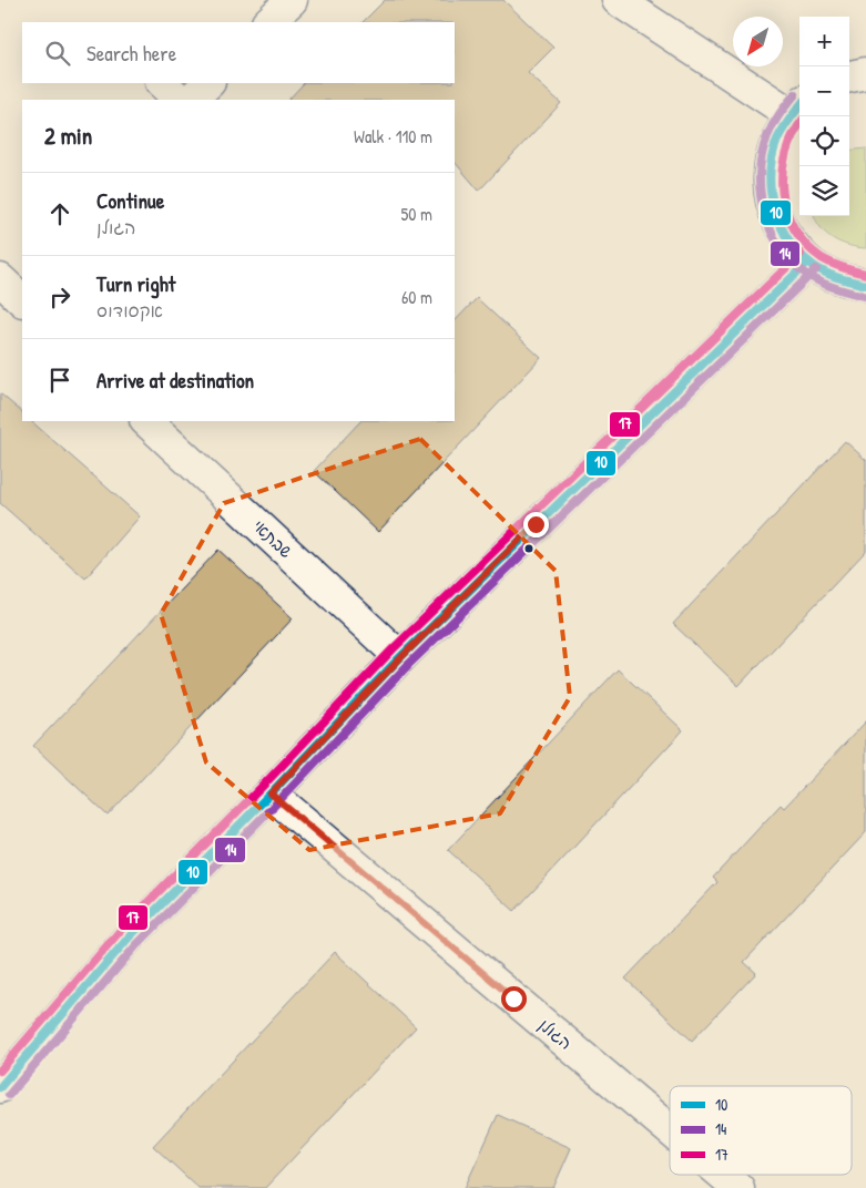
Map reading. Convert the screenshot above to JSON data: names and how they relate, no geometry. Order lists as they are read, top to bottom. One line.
{"streets":{"street":["שבתאי","הגולן"]},"lines":["transit line 14","transit line 10","transit line 17"],"legend":["10","14","17"],"north":"bottom left","page":{"map_buttons":["+","−"],"search":"Search here","heading":["2 min","Walk · 110 m"],"list":[["Continue","הגולן","50 m"],["Turn right","אקסודוס","60 m"],"Arrive at destination"]}}
